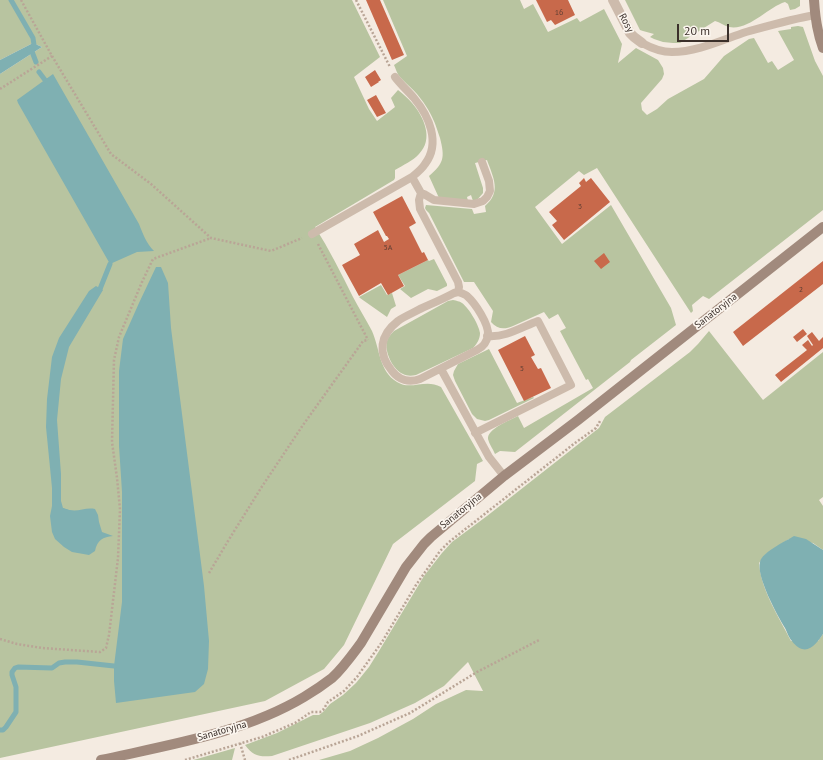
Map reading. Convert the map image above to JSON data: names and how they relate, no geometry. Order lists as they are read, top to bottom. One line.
{"streets":{"street":["Rosy","Sanatoryjna"]},"house_numbers":["16","3","5A","2","5"],"scale_bar":"20 m"}
